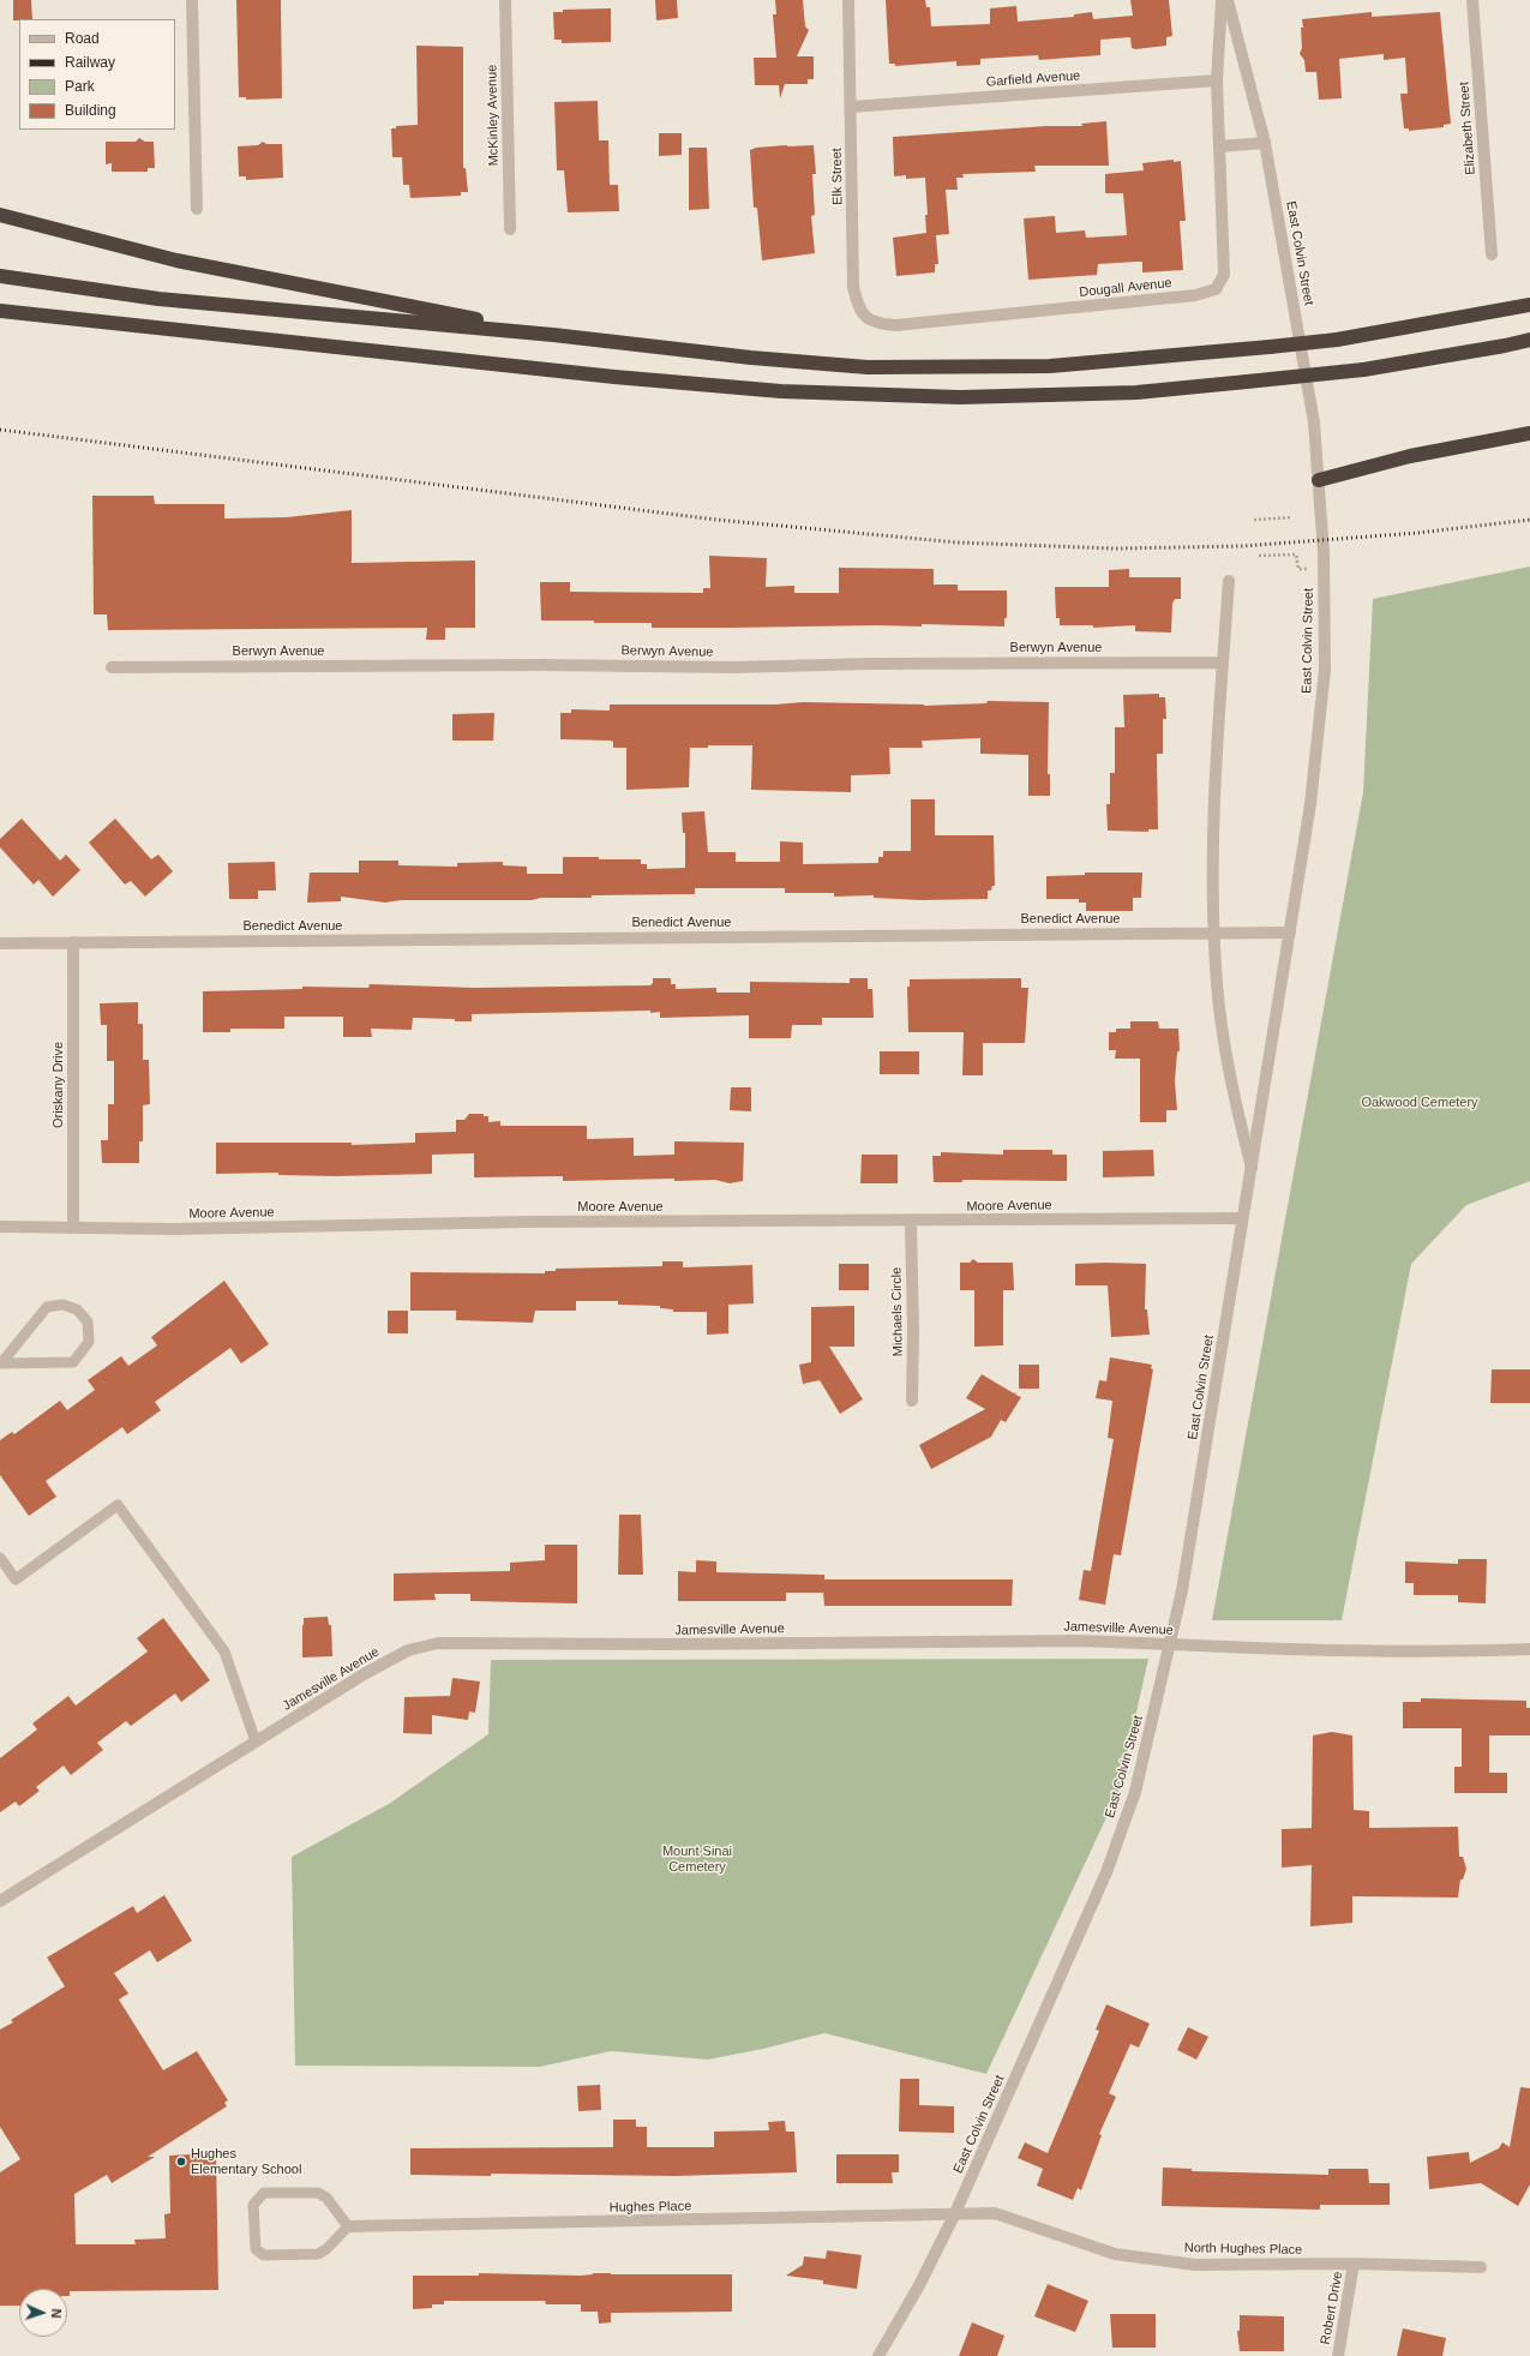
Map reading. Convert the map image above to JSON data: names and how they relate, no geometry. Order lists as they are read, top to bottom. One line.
{"streets":{"street":["Garfield Avenue","McKinley Avenue","Elizabeth Street","Elk Street","East Colvin Street","Dougall Avenue","Berwyn Avenue","Benedict Avenue","Oriskany Drive","Moore Avenue","Michaels Circle","Jamesville Avenue","Hughes Place","North Hughes Place","Robert Drive"]},"crossings":[["Garfield Avenue","Elk Street"],["Elk Street","Dougall Avenue"],["East Colvin Street","Berwyn Avenue"],["East Colvin Street","Benedict Avenue"],["East Colvin Street","Moore Avenue"],["East Colvin Street","Jamesville Avenue"],["East Colvin Street","Hughes Place"],["East Colvin Street","North Hughes Place"],["Benedict Avenue","Oriskany Drive"],["Oriskany Drive","Moore Avenue"],["Moore Avenue","Michaels Circle"],["Hughes Place","North Hughes Place"],["North Hughes Place","Robert Drive"]],"parks":["Oakwood Cemetery","Mount Sinai Cemetery"],"places":["Hughes Elementary School"],"legend":["Road","Railway","Park","Building"],"north":"right"}
